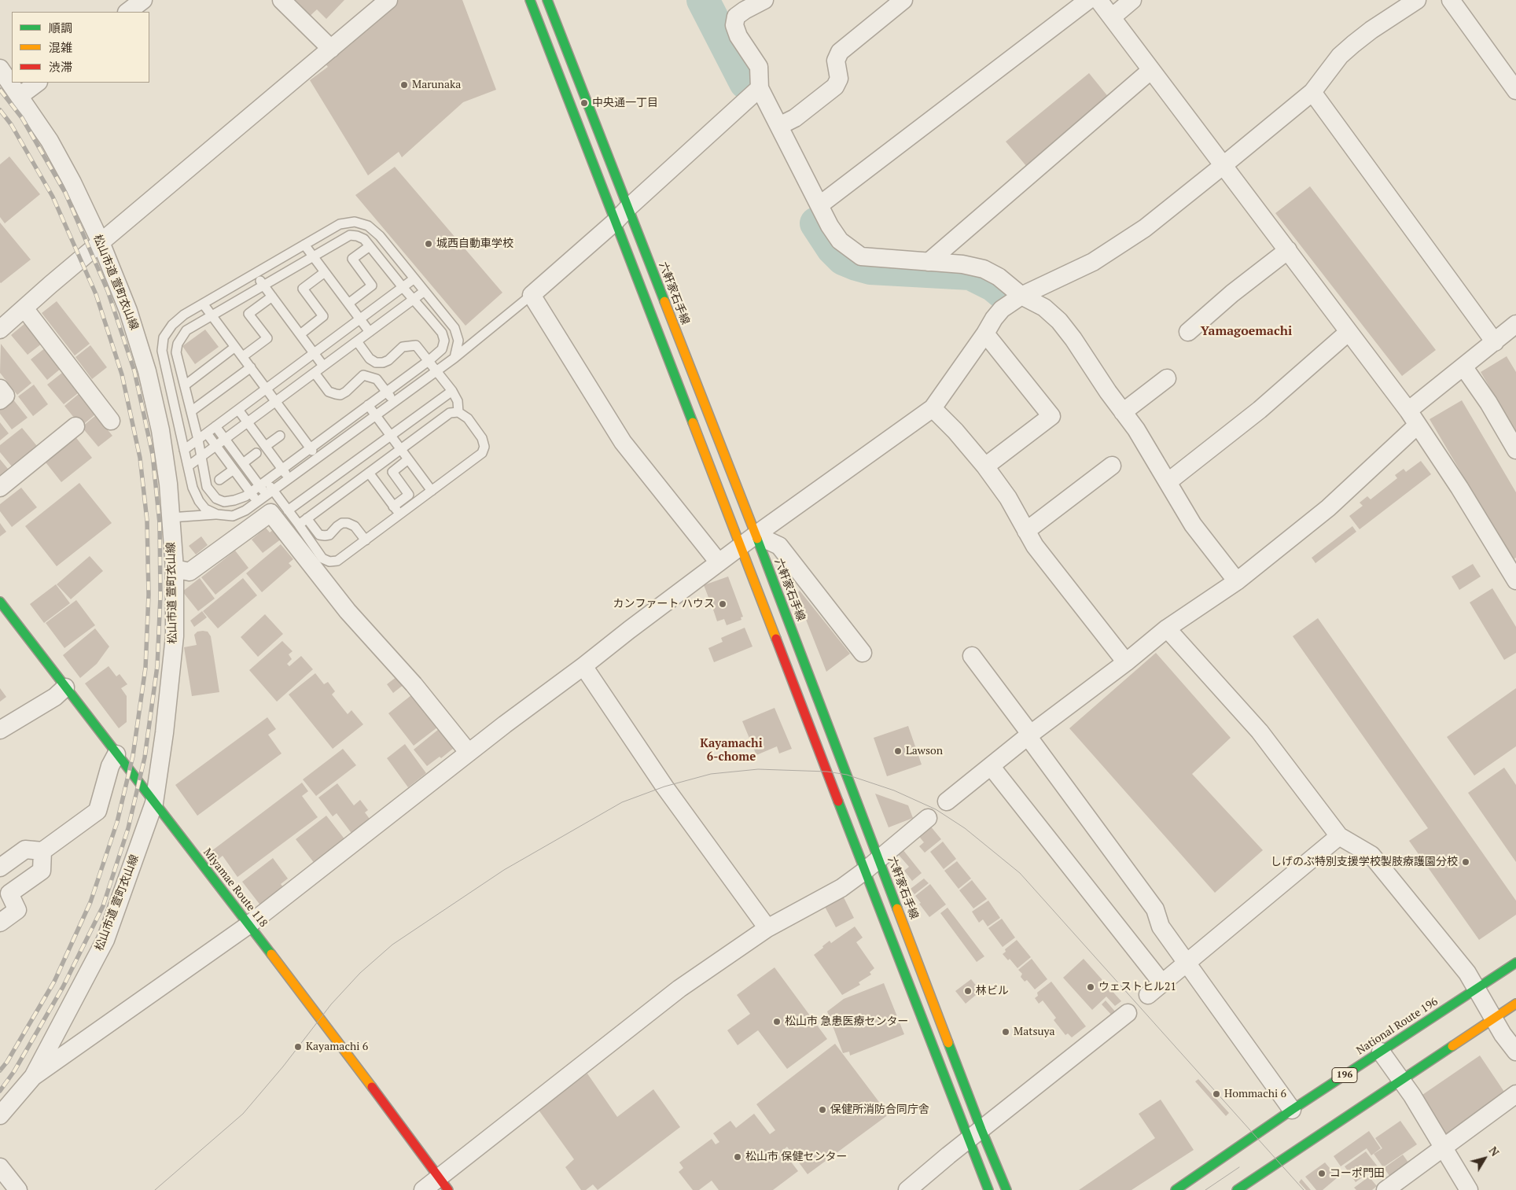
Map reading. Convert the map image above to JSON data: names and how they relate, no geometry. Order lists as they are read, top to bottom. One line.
{"streets":{"main road":["六軒家石手線","Miyamae Route 118","National Route 196","196"],"street":["松山市道 萱町衣山線"]},"crossings":[["松山市道 萱町衣山線","Miyamae Route 118"]],"districts":["Yamagoemachi","Kayamachi 6-chome"],"places":["Marunaka","中央通一丁目","城西自動車学校","カンファート ハウス","Lawson","しげのぶ特別支援学校製肢療護園分校","ウェストヒル21","林ビル","松山市 急患医療センター","Matsuya","Kayamachi 6","Hommachi 6","保健所消防合同庁舎","松山市 保健センター","コーポ門田"],"legend":["順調","混雑","渋滞"],"north":"top right"}
